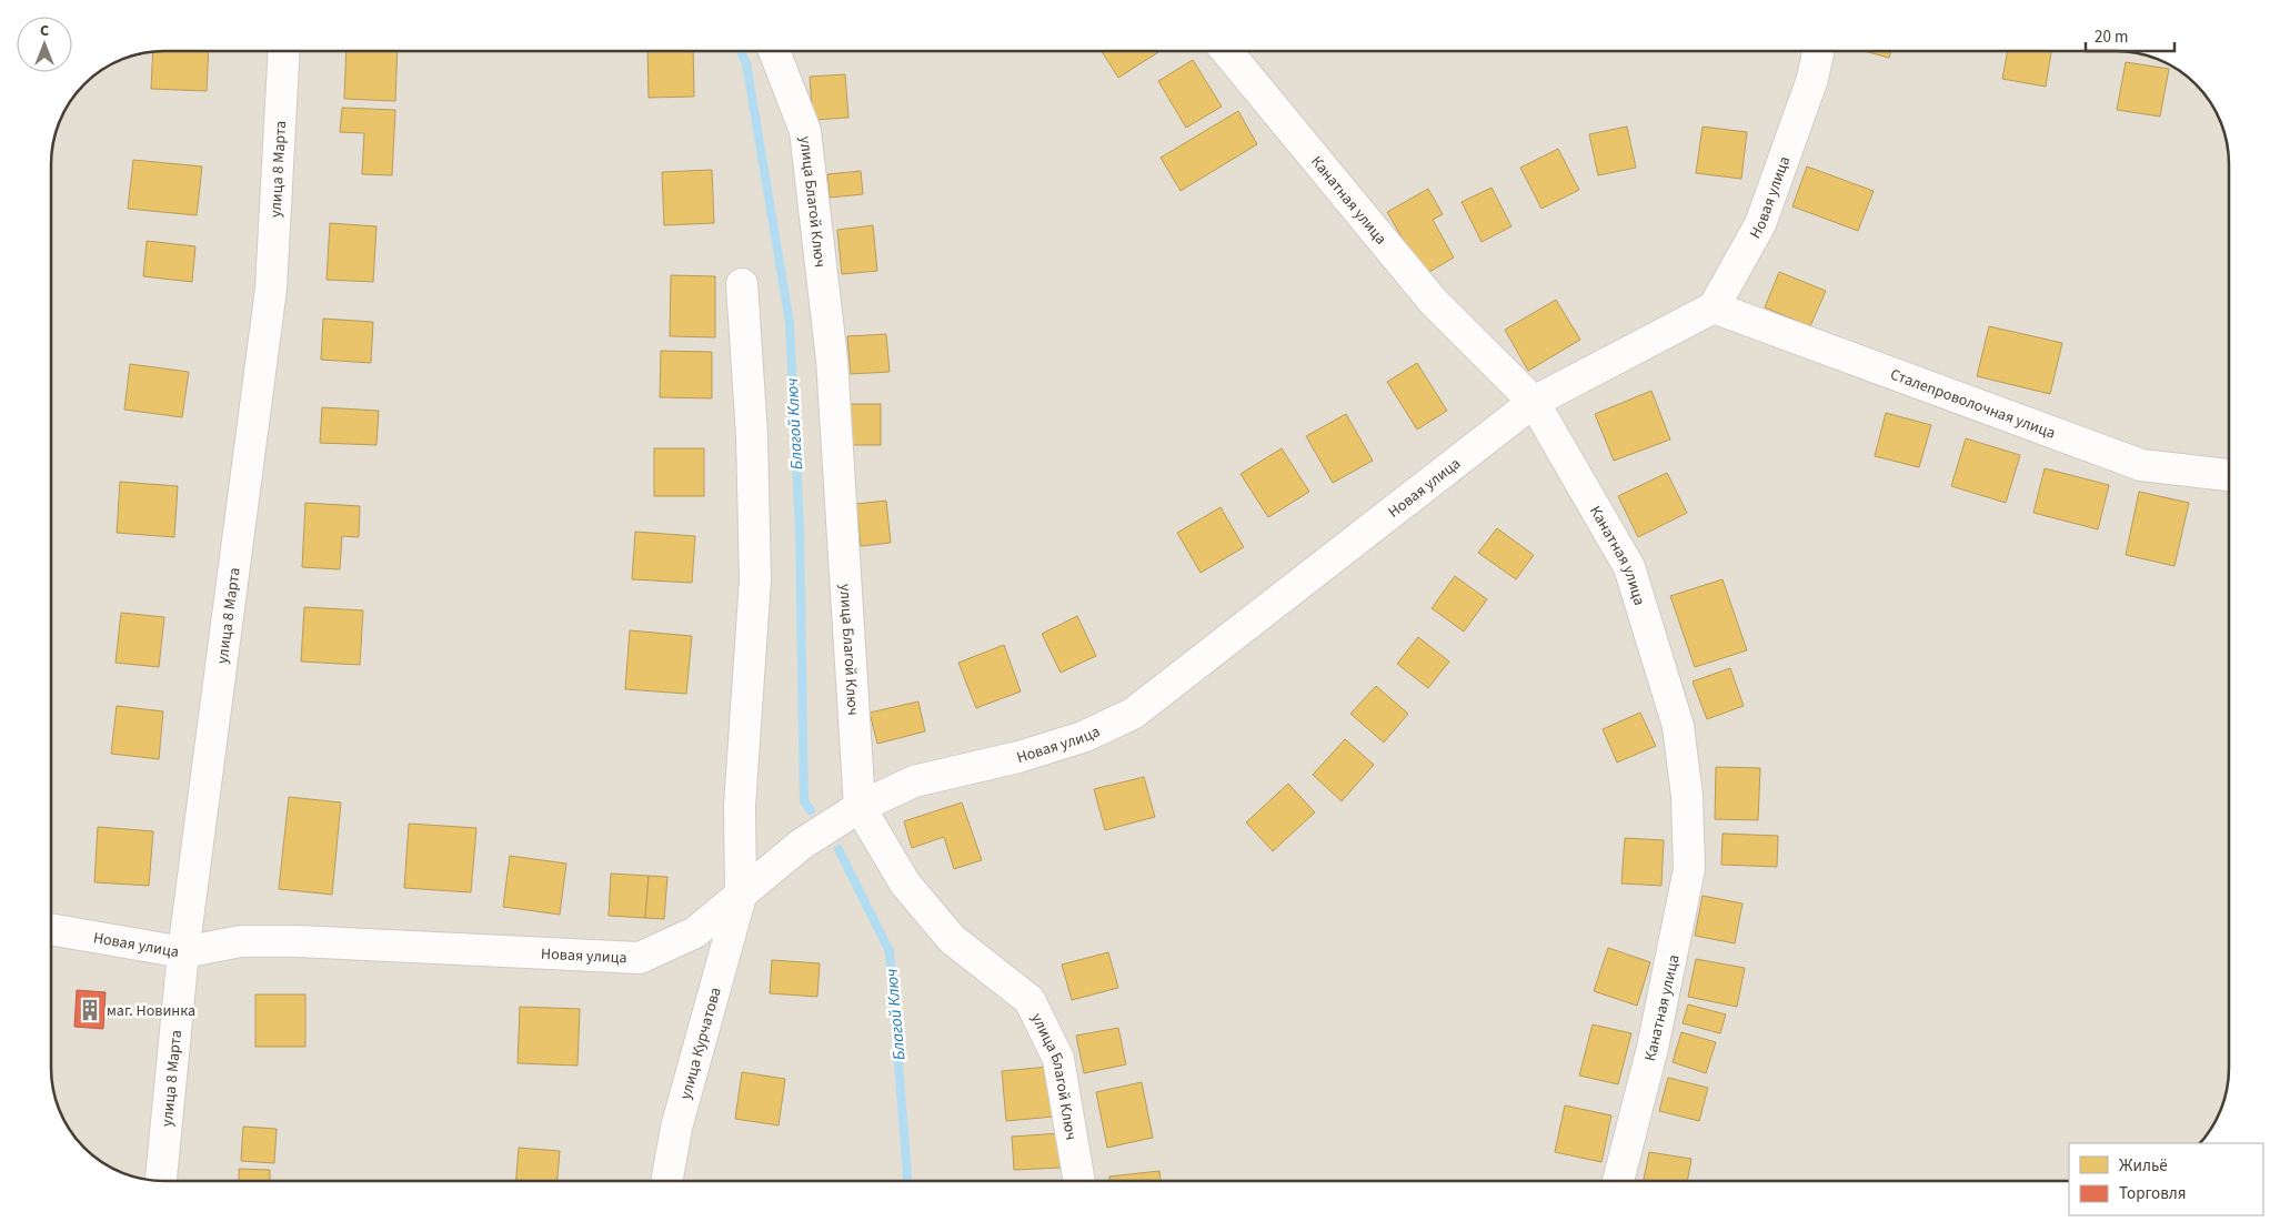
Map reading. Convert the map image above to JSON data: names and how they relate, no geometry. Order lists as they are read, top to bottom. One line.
{"streets":{"street":["улица 8 Марта","Новая улица","Канатная улица","улица Благой Ключ","Сталепроволочная улица","улица Курчатова"]},"crossings":[["улица 8 Марта","Новая улица"],["Новая улица","Канатная улица"],["Новая улица","улица Благой Ключ"],["Новая улица","Сталепроволочная улица"],["Новая улица","улица Курчатова"]],"water":["Благой Ключ"],"places":{"building":["маг. Новинка"]},"legend":["Жильё","Торговля"],"scale_bar":"20 m","north":"top"}
